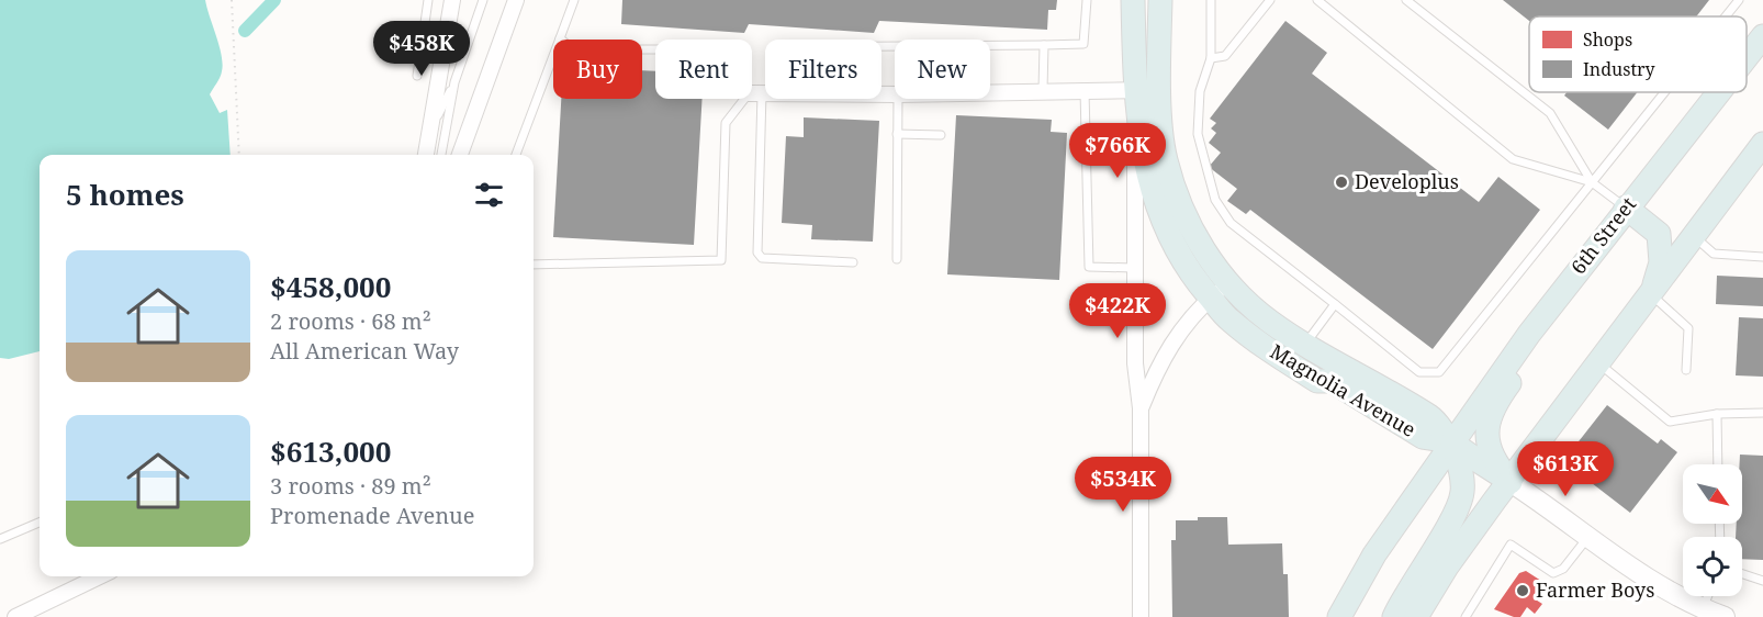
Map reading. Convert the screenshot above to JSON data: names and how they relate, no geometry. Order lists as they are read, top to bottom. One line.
{"streets":{"main road":["6th Street","Magnolia Avenue"]},"crossings":[["6th Street","Magnolia Avenue"]],"places":["Developlus","Farmer Boys"],"legend":["Shops","Industry"],"north":"bottom right","page":{"price":["$458K","$766K","$422K","$613K","$534K"],"chip":["Buy","Rent","Filters","New"],"heading":"5 homes","list":[{"name":"$458,000","note":"2 rooms · 68 m² · All American Way"},{"name":"$613,000","note":"3 rooms · 89 m² · Promenade Avenue"}]}}
